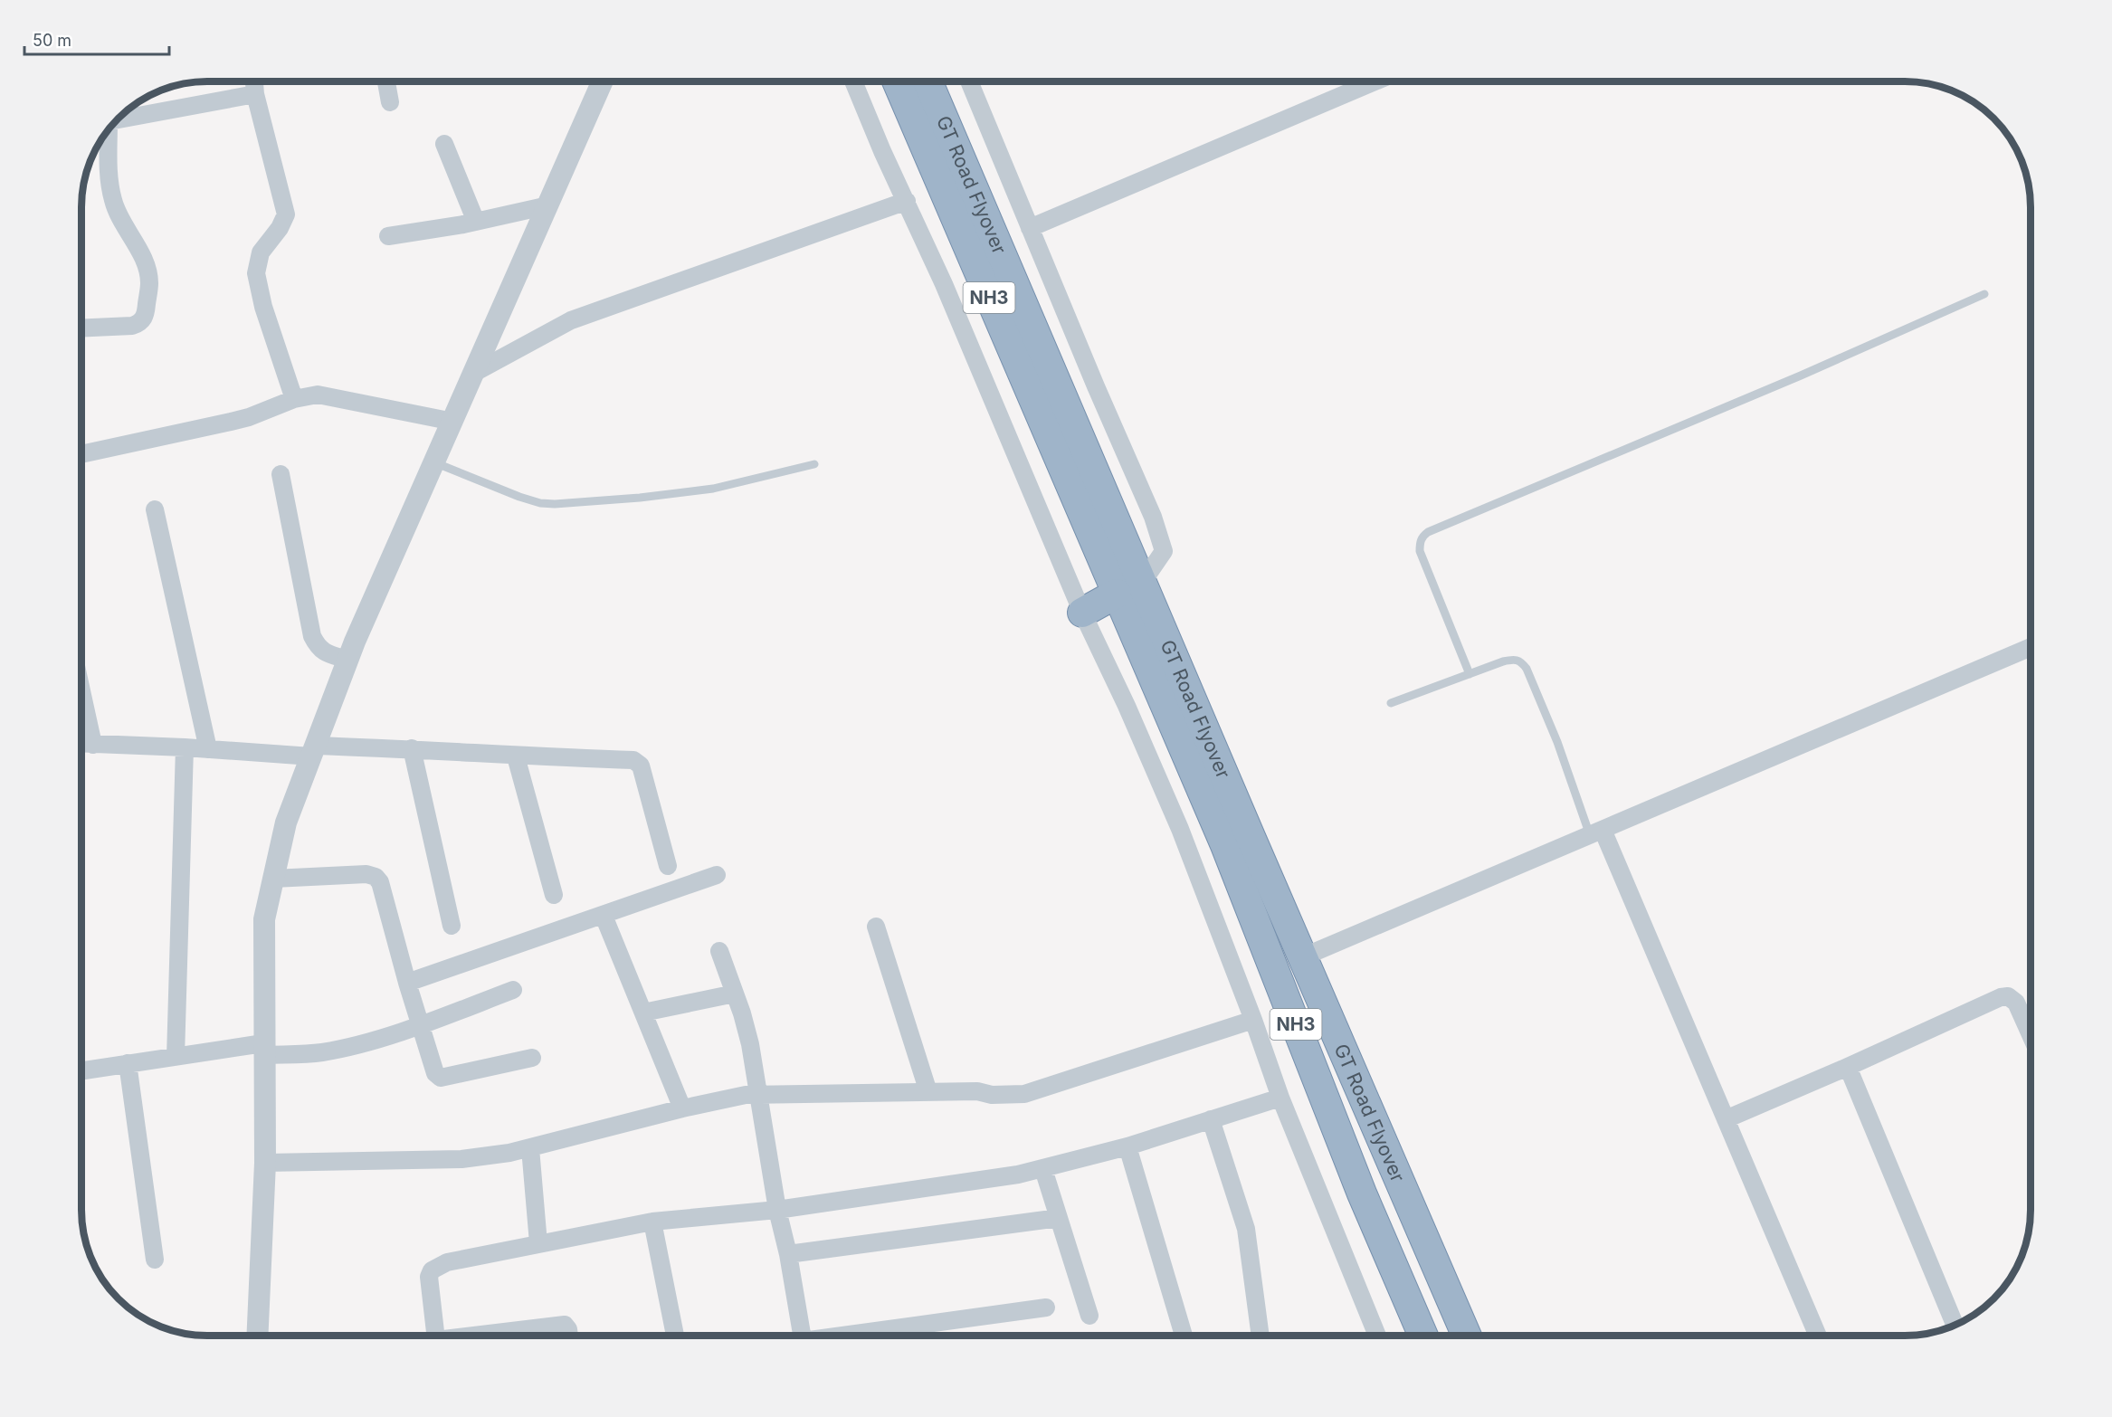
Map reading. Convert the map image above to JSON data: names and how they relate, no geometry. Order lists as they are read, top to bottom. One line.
{"streets":{"highway":["GT Road Flyover","NH3"]},"scale_bar":"50 m"}
